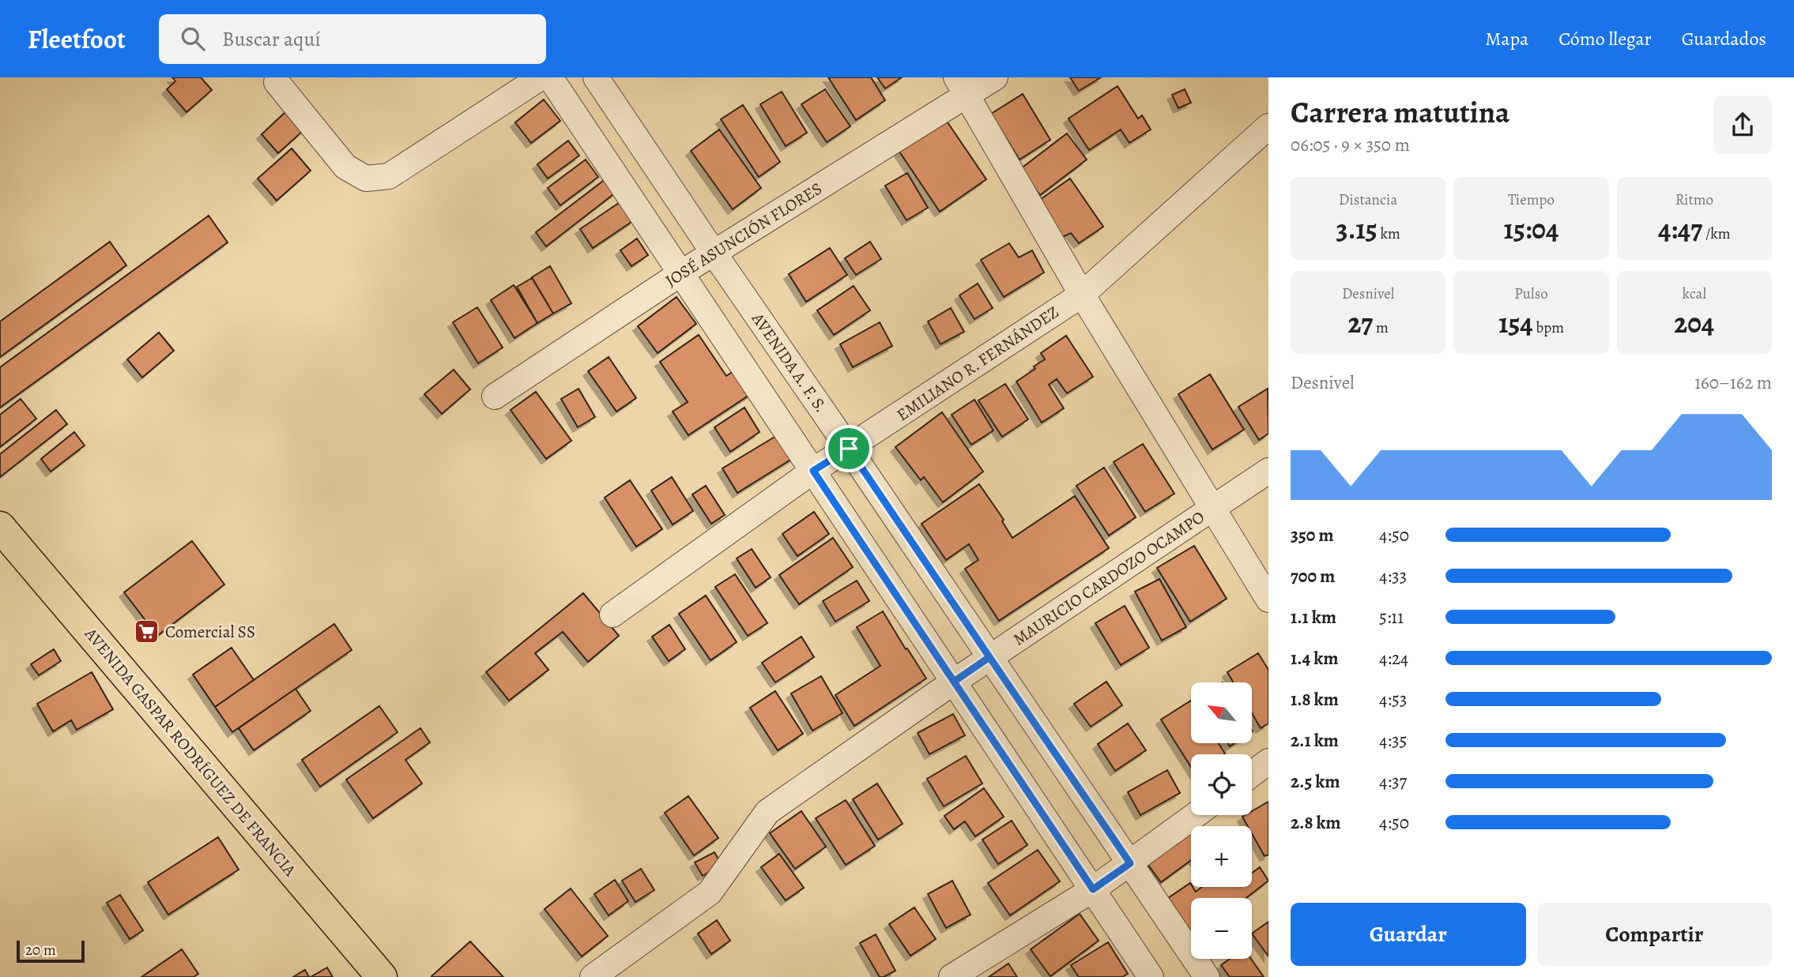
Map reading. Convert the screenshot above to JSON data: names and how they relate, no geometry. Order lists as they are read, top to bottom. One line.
{"streets":{"main road":["AVENIDA GASPAR RODRÍGUEZ DE FRANCIA"],"street":["JOSÉ ASUNCIÓN FLORES","AVENIDA A. F. S.","EMILIANO R. FERNÁNDEZ","MAURICIO CARDOZO OCAMPO"]},"crossings":[["JOSÉ ASUNCIÓN FLORES","AVENIDA A. F. S."],["AVENIDA A. F. S.","EMILIANO R. FERNÁNDEZ"],["AVENIDA A. F. S.","MAURICIO CARDOZO OCAMPO"]],"places":{"supermarket":["Comercial SS"]},"scale_bar":"20 m","north":"top left","page":{"header":"Fleetfoot","search":"Buscar aquí","nav":["Mapa","Cómo llegar","Guardados"],"heading":["Carrera matutina","06:05 · 9 × 350 m"],"stats":[["Distancia","3.15 km"],["Tiempo","15:04"],["Ritmo","4:47 /km"],["Desnivel","27 m"],["Pulso","154 bpm"],["kcal","204"]],"chart":["Desnivel","160–162 m"],"list":[{"name":"350 m","note":"4:50"},{"name":"700 m","note":"4:33"},{"name":"1.1 km","note":"5:11"},{"name":"1.4 km","note":"4:24"},{"name":"1.8 km","note":"4:53"},{"name":"2.1 km","note":"4:35"},{"name":"2.5 km","note":"4:37"},{"name":"2.8 km","note":"4:50"}],"map_buttons":["+","−"],"buttons":["Guardar","Compartir"],"scale":"20 m"}}
